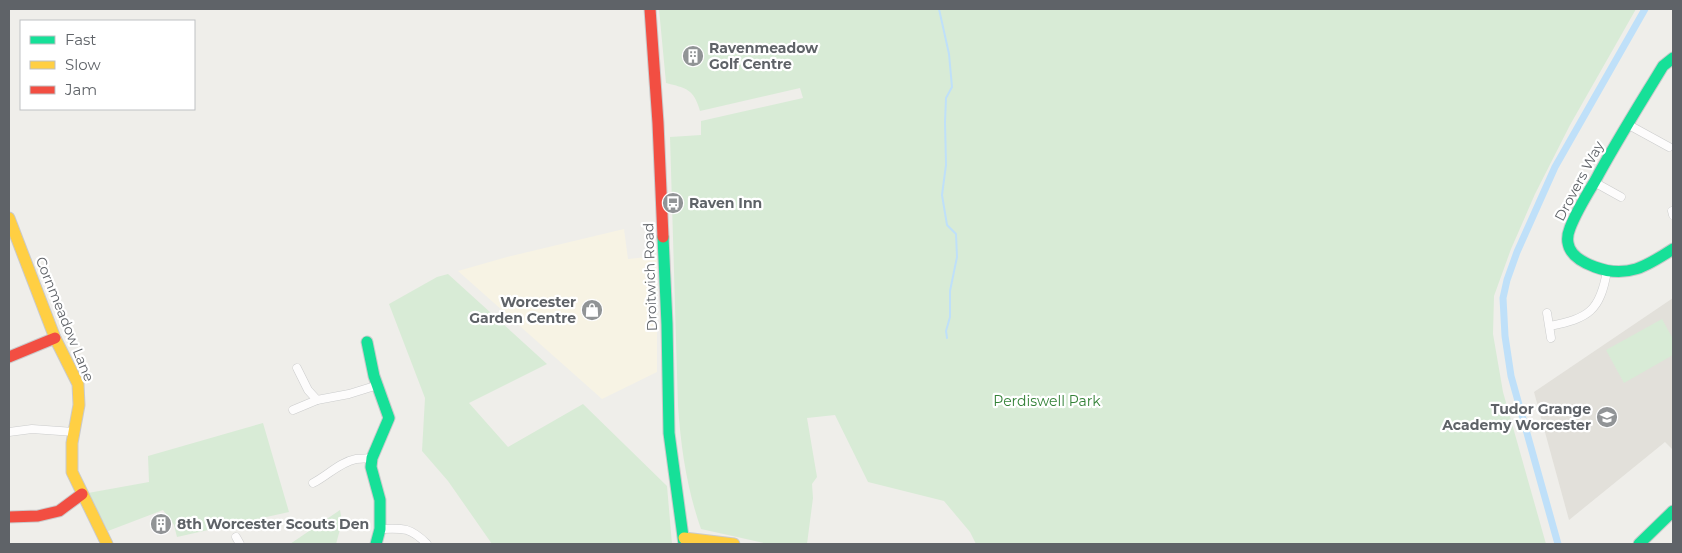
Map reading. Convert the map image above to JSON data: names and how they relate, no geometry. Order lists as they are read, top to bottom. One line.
{"streets":{"street":["Drovers Way","Droitwich Road","Cornmeadow Lane"]},"parks":["Perdiswell Park"],"places":{"building":["Ravenmeadow Golf Centre","8th Worcester Scouts Den"],"bus stop":["Raven Inn"],"shop":["Worcester Garden Centre"],"school or university":["Tudor Grange Academy Worcester"]},"legend":["Fast","Slow","Jam"]}
